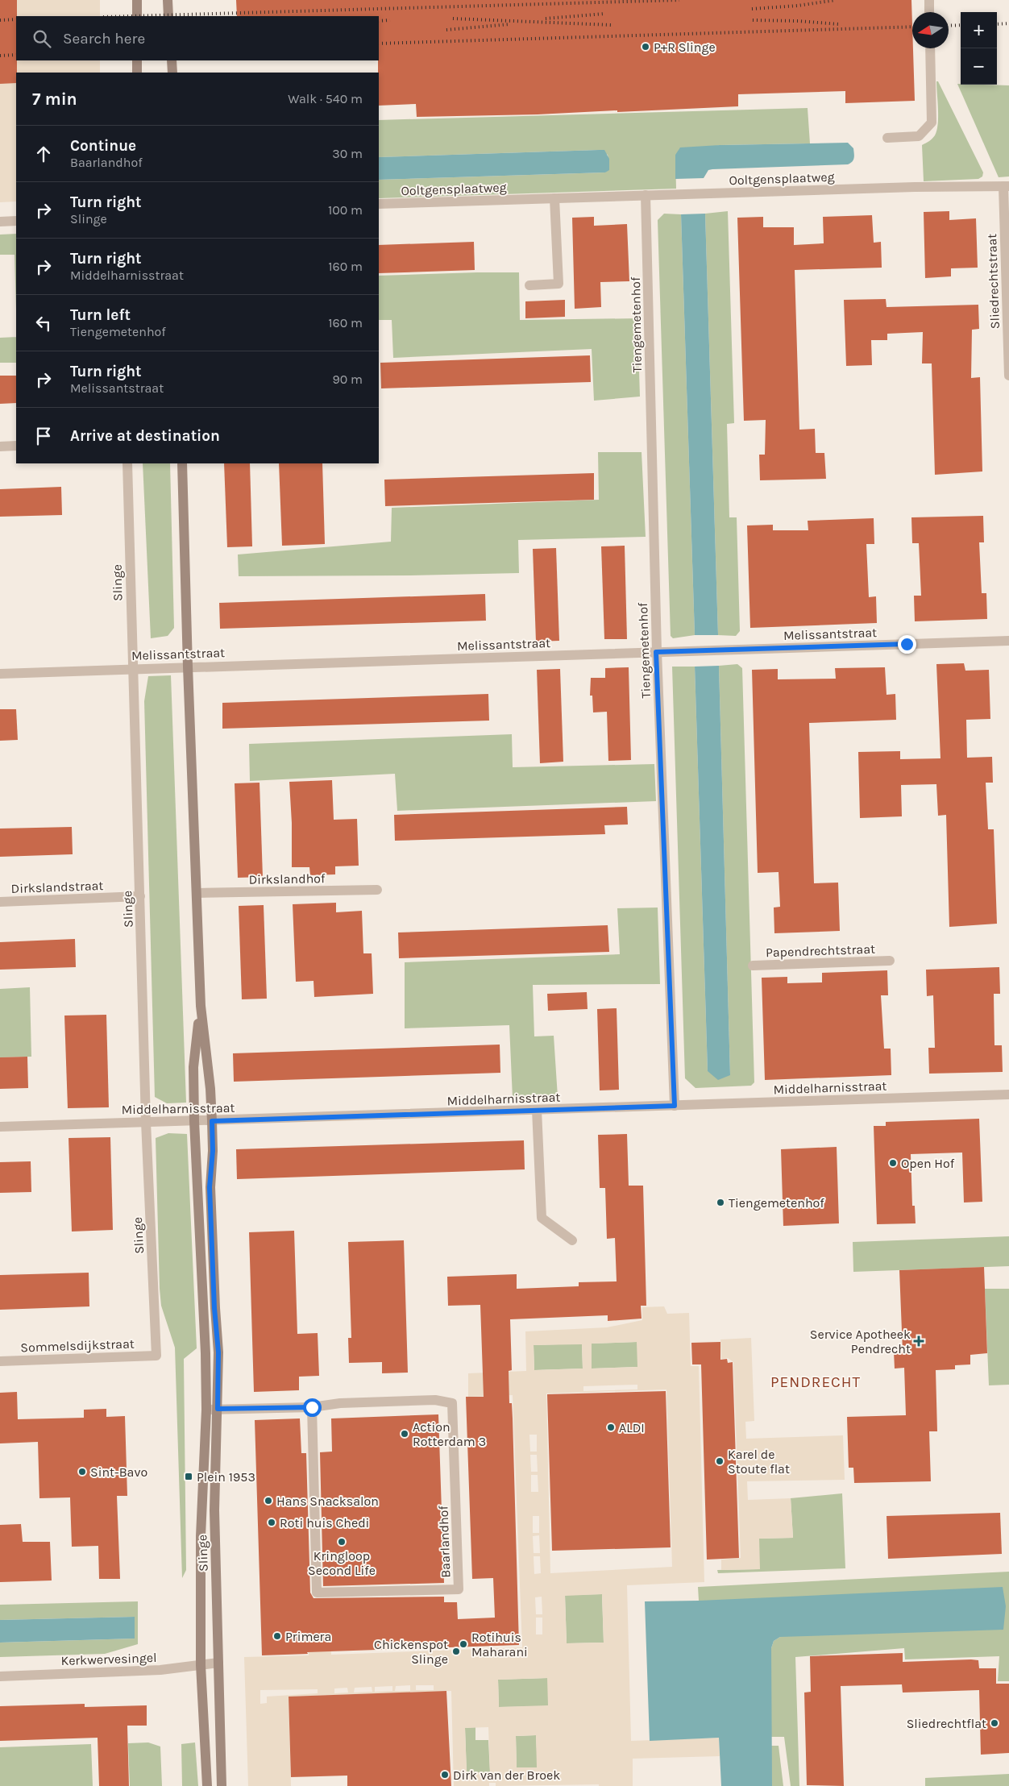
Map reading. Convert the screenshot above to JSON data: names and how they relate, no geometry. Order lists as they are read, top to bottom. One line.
{"streets":{"street":["Ooltgensplaatweg","Sliedrechtstraat","Tiengemetenhof","Slinge","Melissantstraat","Dirkslandhof","Dirkslandstraat","Papendrechtstraat","Middelharnisstraat","Sommelsdijkstraat","Baarlandhof","Kerkwervesingel"]},"crossings":[["Ooltgensplaatweg","Sliedrechtstraat"],["Ooltgensplaatweg","Tiengemetenhof"],["Tiengemetenhof","Melissantstraat"],["Tiengemetenhof","Middelharnisstraat"],["Slinge","Melissantstraat"],["Slinge","Dirkslandhof"],["Slinge","Dirkslandstraat"],["Slinge","Middelharnisstraat"],["Slinge","Sommelsdijkstraat"],["Slinge","Baarlandhof"],["Slinge","Kerkwervesingel"]],"districts":["PENDRECHT"],"places":{"other":["P+R Slinge","Open Hof","Tiengemetenhof","ALDI","Action Rotterdam 3","Karel de Stoute flat","Sint-Bavo","Hans Snacksalon","Roti huis Chedi","Kringloop Second Life","Primera","Rotihuis Maharani","Chickenspot Slinge","Sliedrechtflat","Dirk van der Broek"],"health":["Service Apotheek Pendrecht"],"transit":["Plein 1953"]},"north":"left","page":{"map_buttons":["+","−"],"search":"Search here","heading":["7 min","Walk · 540 m"],"list":[["Continue","Baarlandhof","30 m"],["Turn right","Slinge","100 m"],["Turn right","Middelharnisstraat","160 m"],["Turn left","Tiengemetenhof","160 m"],["Turn right","Melissantstraat","90 m"],"Arrive at destination"]}}
